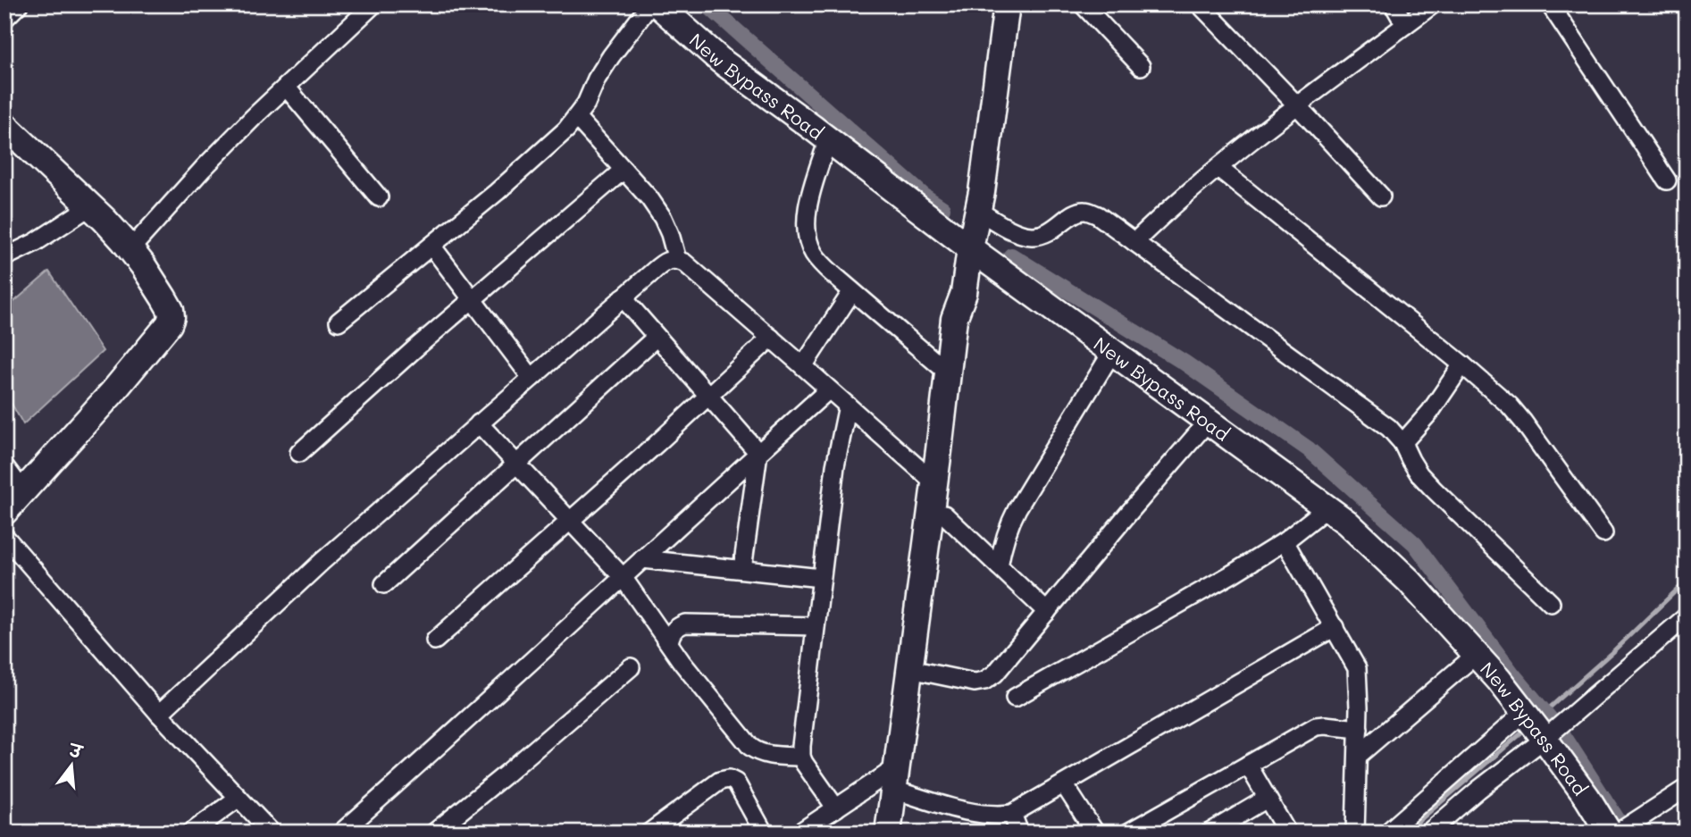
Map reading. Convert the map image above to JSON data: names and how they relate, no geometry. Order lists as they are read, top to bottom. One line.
{"streets":{"street":["New Bypass Road"]},"north":"top"}
